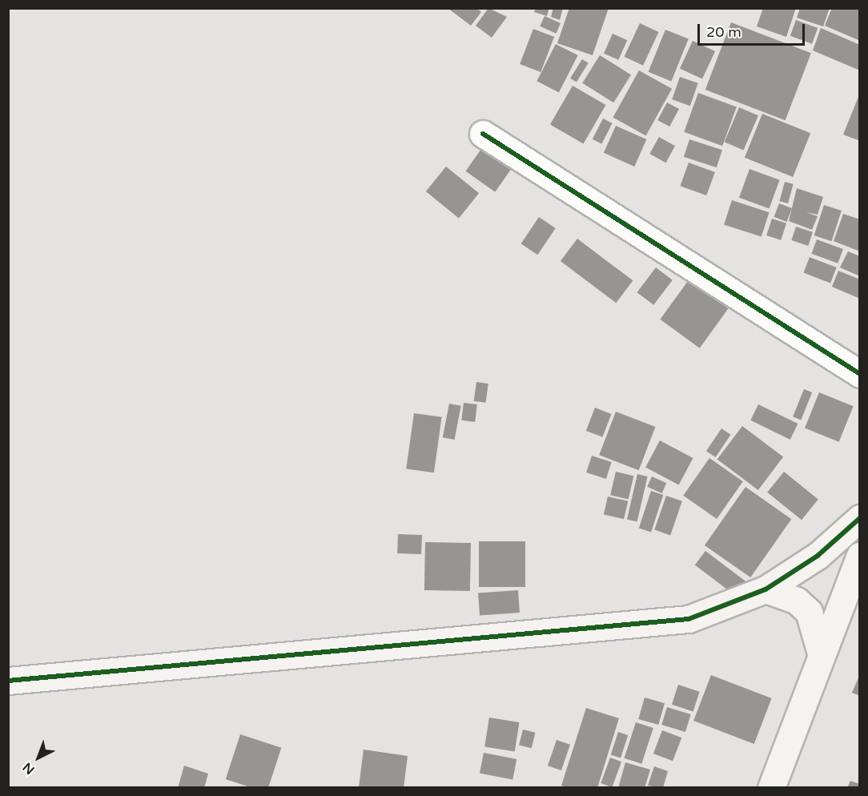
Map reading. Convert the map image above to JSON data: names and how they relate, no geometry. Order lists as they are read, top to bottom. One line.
{"scale_bar":"20 m","north":"bottom left"}
